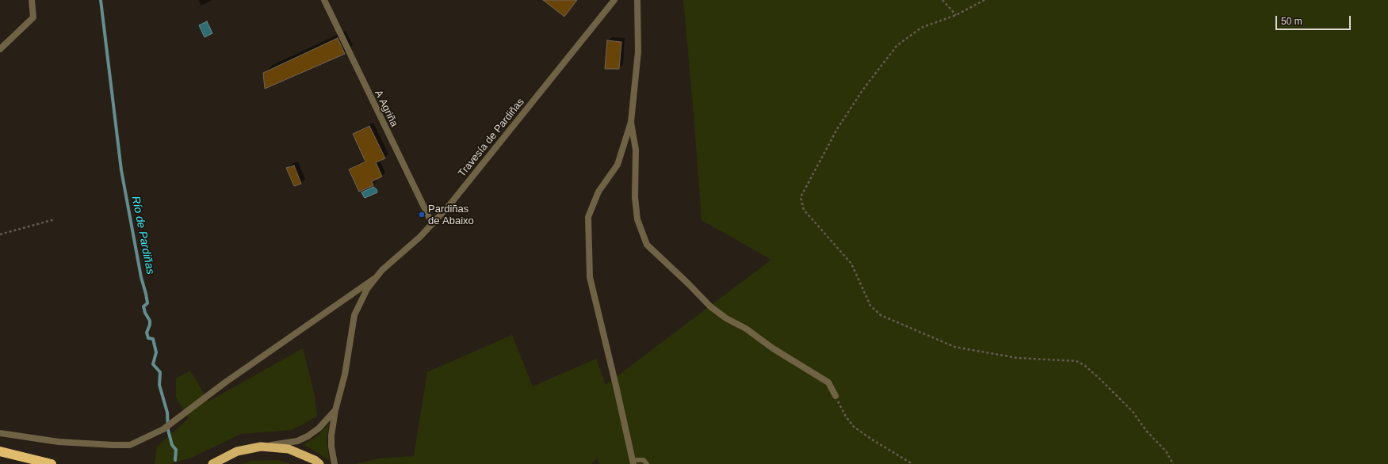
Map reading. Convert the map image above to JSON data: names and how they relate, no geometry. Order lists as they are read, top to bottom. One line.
{"streets":{"street":["A Agriña","Travesía de Pardiñas"]},"crossings":[["A Agriña","Travesía de Pardiñas"]],"water":["Río de Pardiñas"],"places":["Pardiñas de Abaixo"],"scale_bar":"50 m"}
